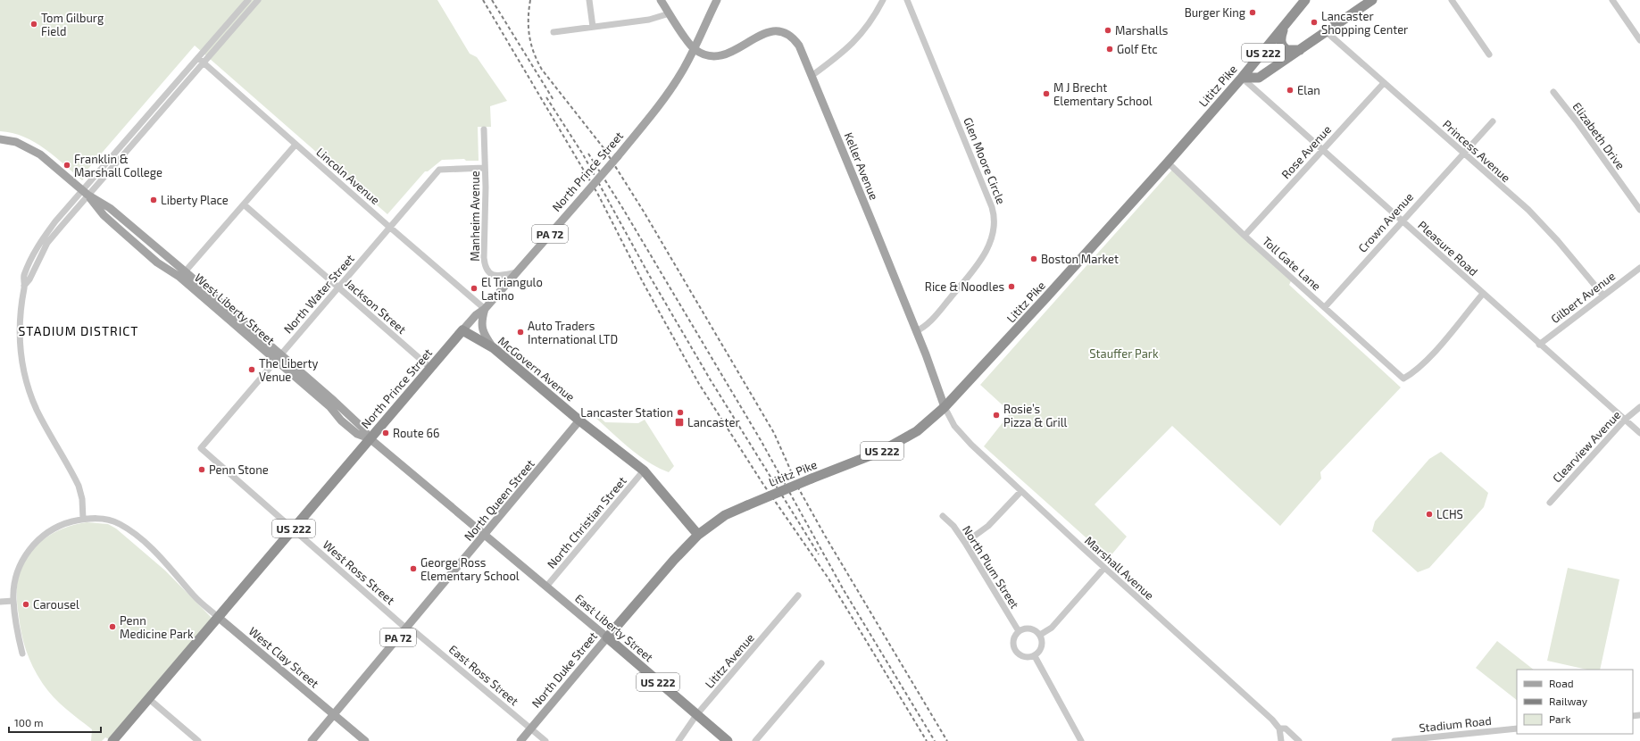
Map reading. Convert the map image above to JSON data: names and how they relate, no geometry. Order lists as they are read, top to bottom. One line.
{"streets":{"highway":["US 222","Lititz Pike","North Prince Street","McGovern Avenue","East Liberty Street","North Duke Street"],"main road":["Keller Avenue","PA 72","West Liberty Street","North Queen Street","West Clay Street"],"street":["Elizabeth Drive","Princess Avenue","Rose Avenue","Glen Moore Circle","Lincoln Avenue","Manheim Avenue","Crown Avenue","Pleasure Road","Toll Gate Lane","North Water Street","Gilbert Avenue","Jackson Street","Clearview Avenue","North Christian Street","North Plum Street","Marshall Avenue","West Ross Street","Lititz Avenue","East Ross Street","Stadium Road"]},"crossings":[["US 222","Lititz Pike"],["US 222","Princess Avenue"],["US 222","Pleasure Road"],["Lititz Pike","Keller Avenue"],["Lititz Pike","Pleasure Road"],["Lititz Pike","Toll Gate Lane"],["Lititz Pike","McGovern Avenue"],["Lititz Pike","Marshall Avenue"],["Lititz Pike","North Duke Street"],["Princess Avenue","Rose Avenue"],["Princess Avenue","Crown Avenue"],["Princess Avenue","Gilbert Avenue"],["Rose Avenue","Pleasure Road"],["Rose Avenue","Toll Gate Lane"],["Glen Moore Circle","Keller Avenue"],["Keller Avenue","North Prince Street"],["Keller Avenue","Marshall Avenue"],["North Prince Street","Lincoln Avenue"],["North Prince Street","Manheim Avenue"],["North Prince Street","PA 72"],["North Prince Street","Jackson Street"],["North Prince Street","West Liberty Street"],["North Prince Street","McGovern Avenue"],["North Prince Street","West Ross Street"],["North Prince Street","West Clay Street"],["Lincoln Avenue","PA 72"],["Lincoln Avenue","North Water Street"],["Manheim Avenue","North Water Street"],["Crown Avenue","Pleasure Road"],["Crown Avenue","Toll Gate Lane"],["PA 72","McGovern Avenue"],["Pleasure Road","Toll Gate Lane"],["Pleasure Road","Gilbert Avenue"],["Pleasure Road","Clearview Avenue"],["North Water Street","Jackson Street"],["North Water Street","West Liberty Street"],["North Water Street","West Ross Street"],["West Liberty Street","North Queen Street"],["West Liberty Street","East Liberty Street"],["McGovern Avenue","North Queen Street"],["McGovern Avenue","North Christian Street"],["McGovern Avenue","North Duke Street"],["North Queen Street","West Ross Street"],["North Queen Street","East Liberty Street"],["North Queen Street","West Clay Street"],["North Queen Street","East Ross Street"],["North Christian Street","East Liberty Street"],["West Ross Street","East Ross Street"],["East Liberty Street","Lititz Avenue"],["East Liberty Street","North Duke Street"],["North Duke Street","East Ross Street"]],"districts":["STADIUM DISTRICT"],"parks":["Stauffer Park"],"places":{"other":["Burger King","Lancaster Shopping Center","Tom Gilburg Field","Marshalls","Golf Etc","Elan","M J Brecht Elementary School","Franklin & Marshall College","Liberty Place","Boston Market","Rice & Noodles","El Triangulo Latino","Auto Traders International LTD","The Liberty Venue","Lancaster Station","Rosie’s Pizza & Grill","Route 66","Penn Stone","LCHS","George Ross Elementary School","Carousel","Penn Medicine Park"],"transit":["Lancaster"]},"legend":["Road","Railway","Park"],"scale_bar":"100 m"}
